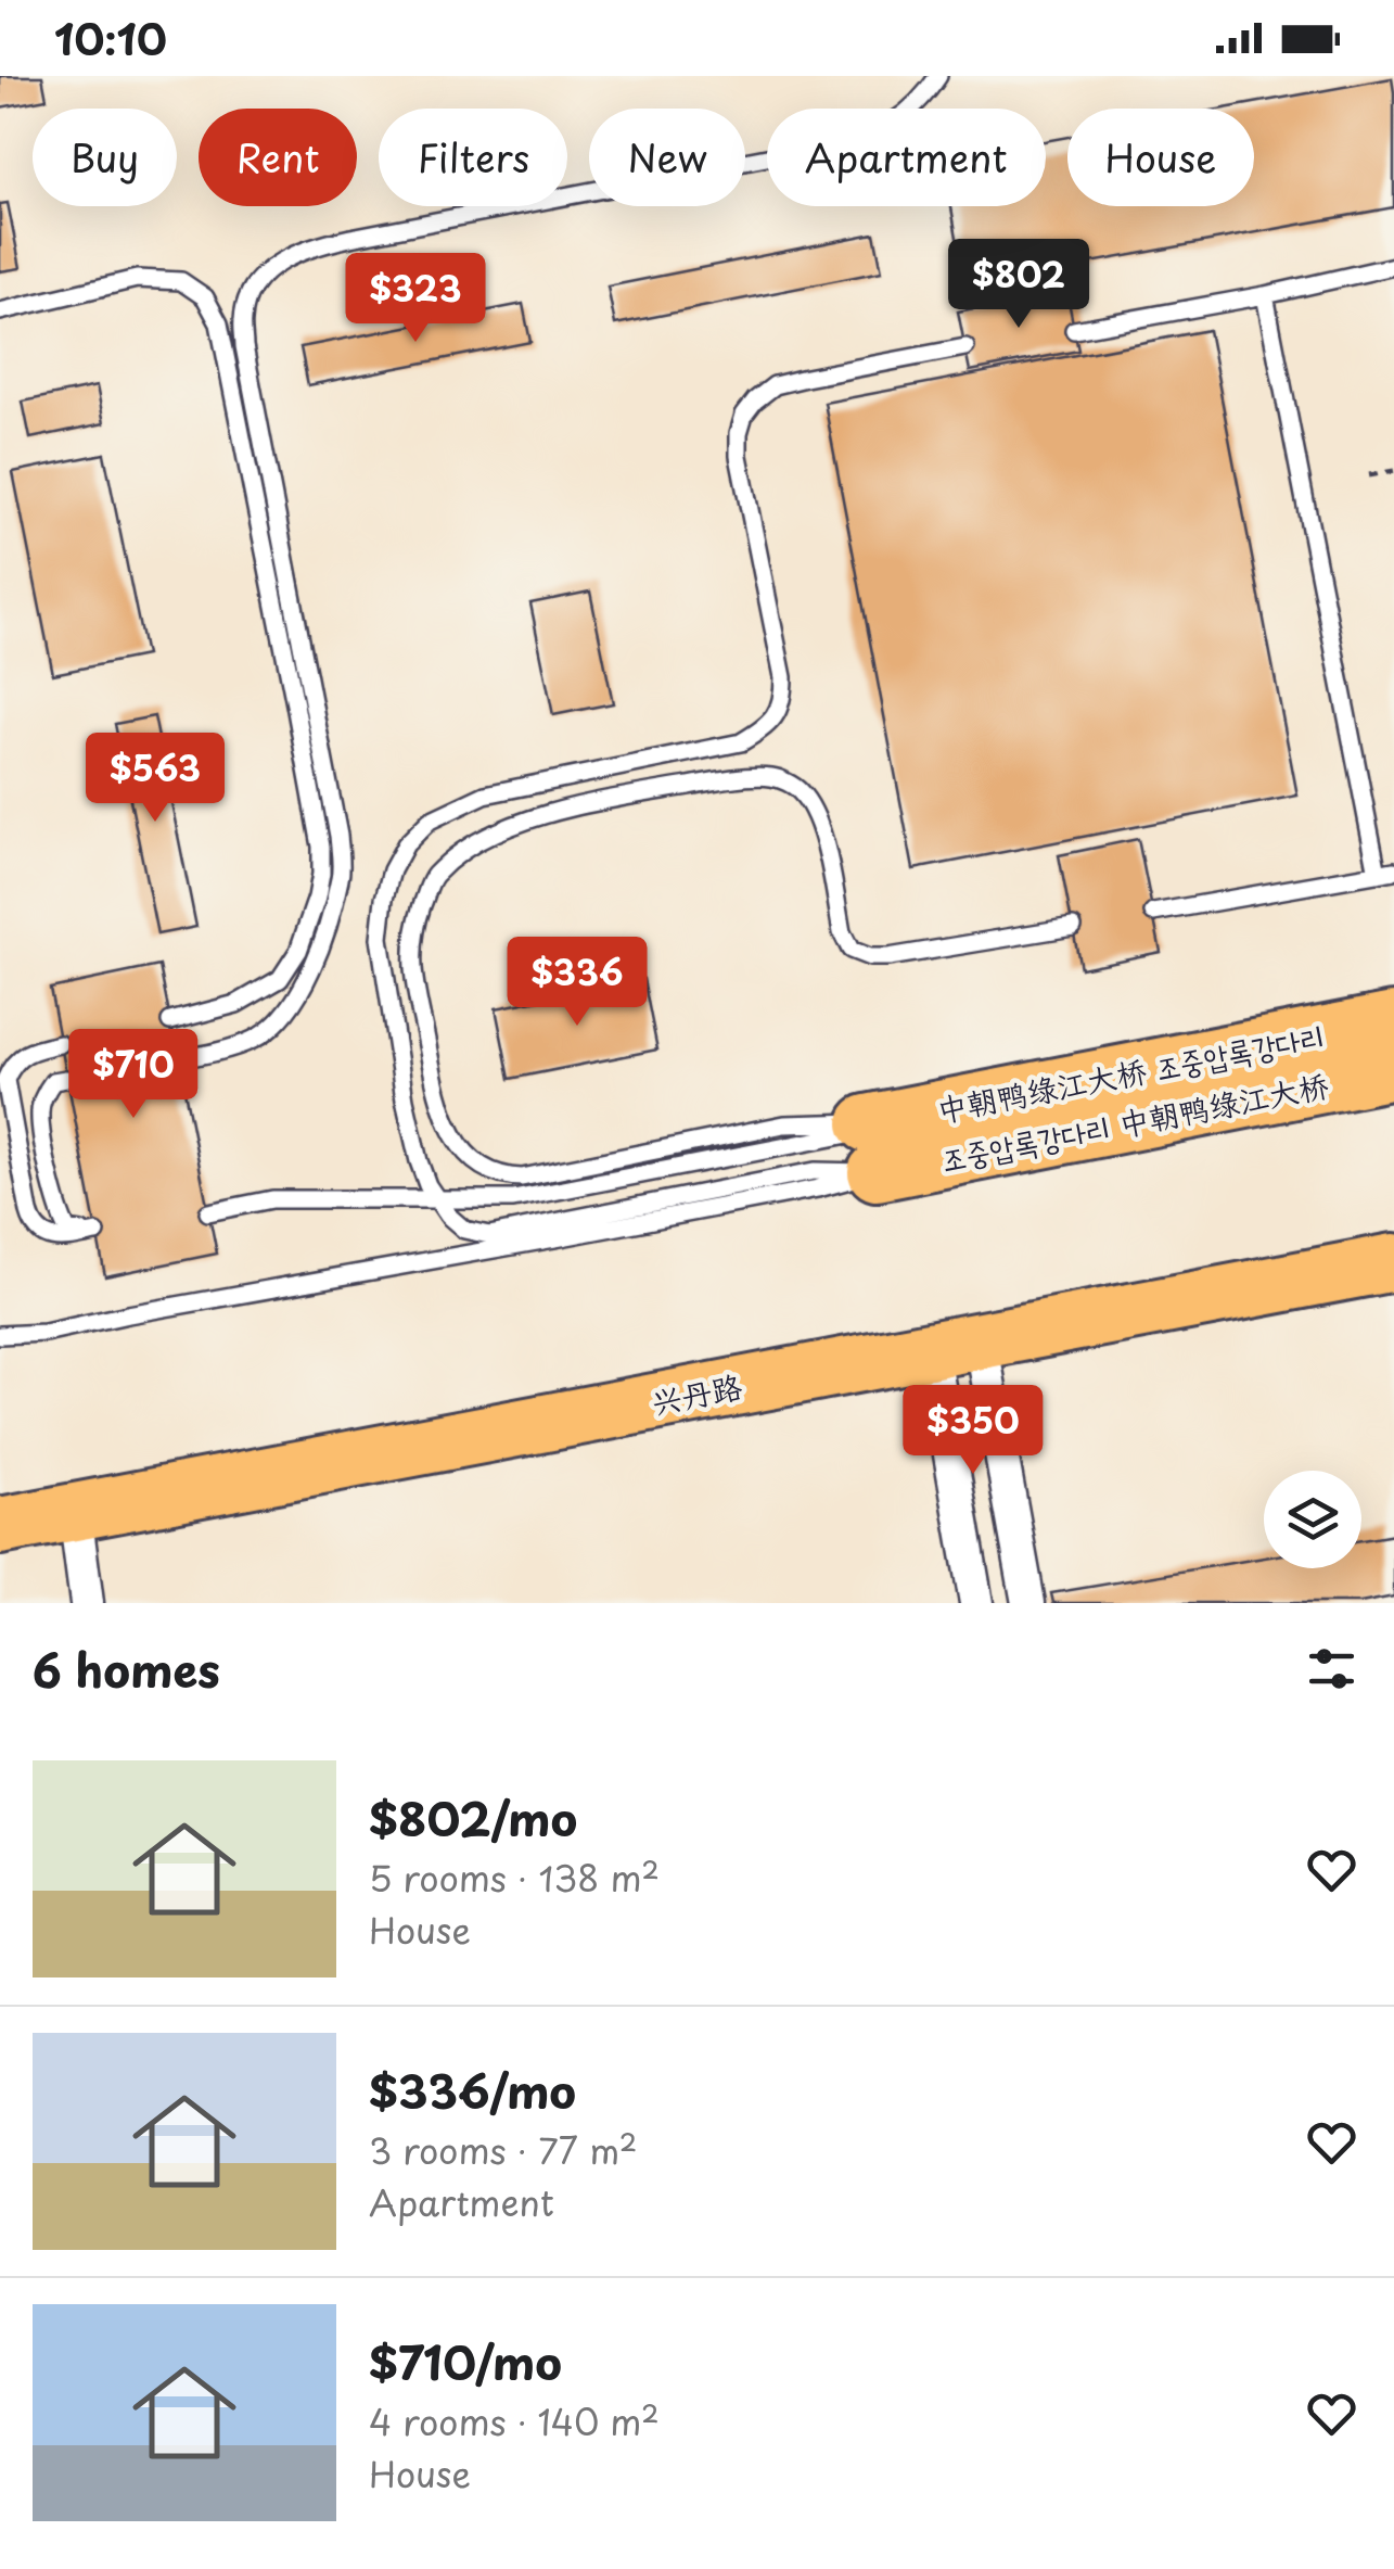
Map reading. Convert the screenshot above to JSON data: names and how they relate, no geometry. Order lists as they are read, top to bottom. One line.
{"streets":{"highway":["中朝鸭绿江大桥 조중압록강다리","조중압록강다리 中朝鸭绿江大桥","兴丹路"]},"crossings":[["中朝鸭绿江大桥 조중압록강다리","조중압록강다리 中朝鸭绿江大桥"]],"page":{"status":"10:10","chip":["Buy","Rent","Filters","New","Apartment","House"],"price":["$802","$323","$563","$336","$710","$350"],"heading":"6 homes","list":[{"name":"$802/mo","note":"5 rooms · 138 m² · House"},{"name":"$336/mo","note":"3 rooms · 77 m² · Apartment"},{"name":"$710/mo","note":"4 rooms · 140 m² · House"}]}}
